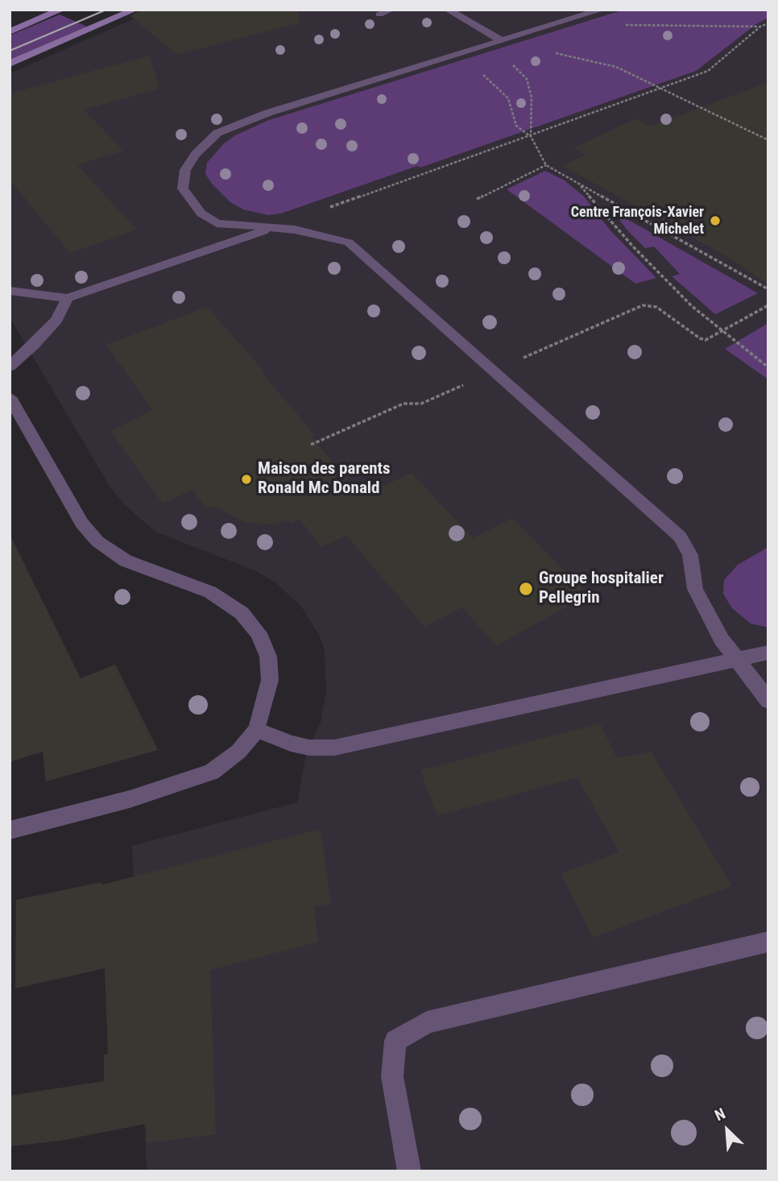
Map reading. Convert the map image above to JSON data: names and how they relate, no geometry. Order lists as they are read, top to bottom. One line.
{"places":["Centre François-Xavier Michelet","Maison des parents Ronald Mc Donald","Groupe hospitalier Pellegrin"],"north":"top left"}
